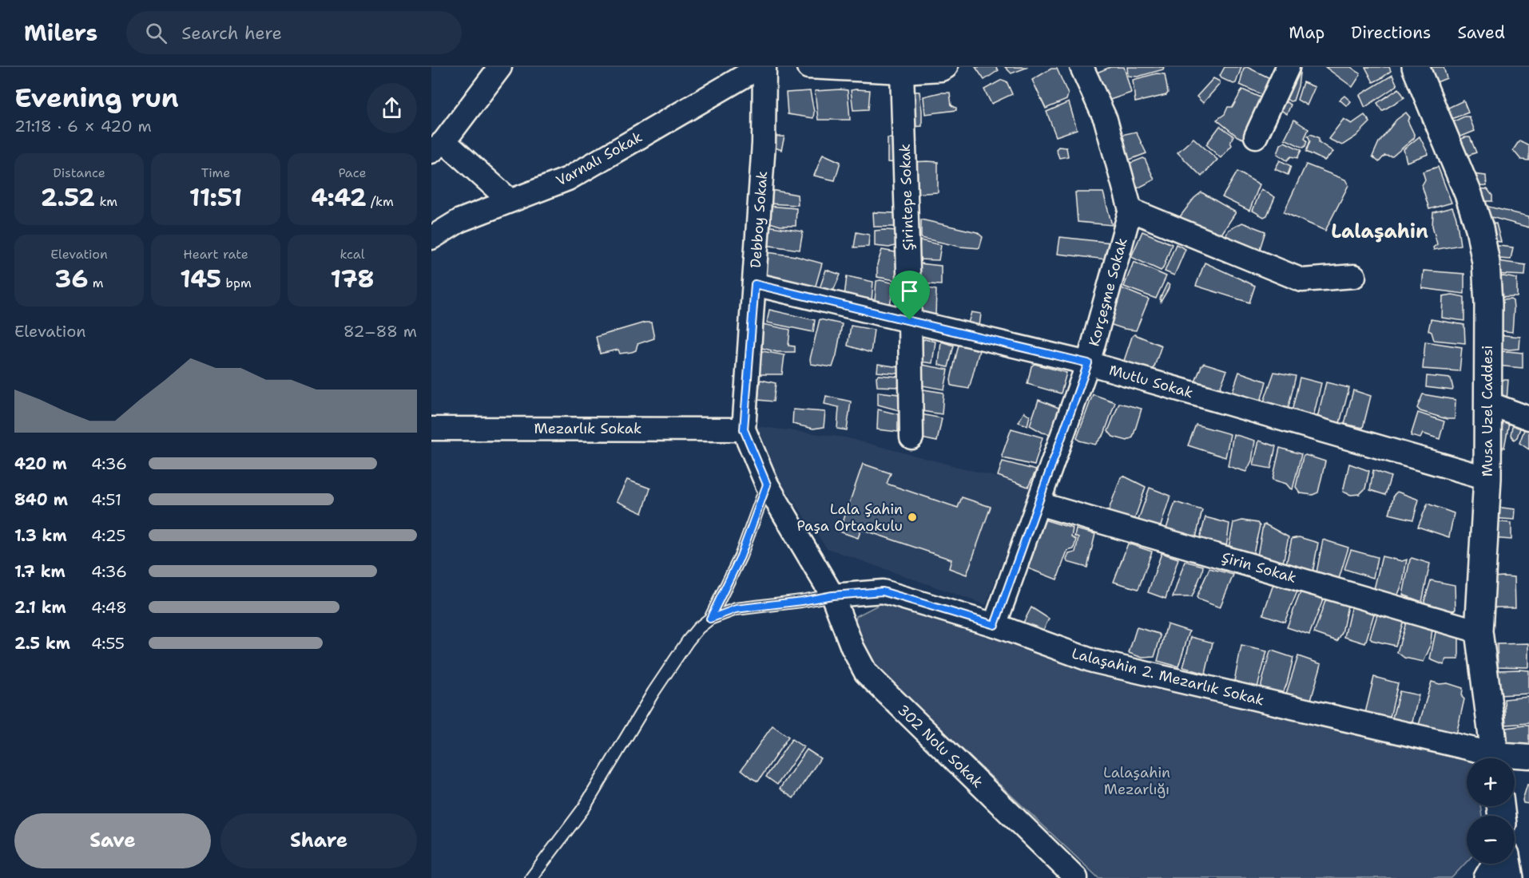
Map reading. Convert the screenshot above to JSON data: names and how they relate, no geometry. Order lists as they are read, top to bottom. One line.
{"streets":{"main road":["Musa Uzel Caddesi"],"street":["Varnalı Sokak","Şirintepe Sokak","Debboy Sokak","Korçeşme Sokak","Mutlu Sokak","Mezarlık Sokak","Şirin Sokak","Lalaşahin 2. Mezarlık Sokak","302 Nolu Sokak"]},"crossings":[["Şirintepe Sokak","Mutlu Sokak"],["Debboy Sokak","Mutlu Sokak"],["Debboy Sokak","Mezarlık Sokak"],["Korçeşme Sokak","Mutlu Sokak"],["Korçeşme Sokak","Şirin Sokak"],["Korçeşme Sokak","Lalaşahin 2. Mezarlık Sokak"],["Mutlu Sokak","Musa Uzel Caddesi"],["Musa Uzel Caddesi","Şirin Sokak"],["Lalaşahin 2. Mezarlık Sokak","302 Nolu Sokak"]],"districts":["Lalaşahin"],"parks":["Lalaşahin Mezarlığı"],"places":["Lala Şahin Paşa Ortaokulu"],"page":{"header":"Milers","search":"Search here","nav":["Map","Directions","Saved"],"heading":["Evening run","21:18 · 6 × 420 m"],"stats":[["Distance","2.52 km"],["Time","11:51"],["Pace","4:42 /km"],["Elevation","36 m"],["Heart rate","145 bpm"],["kcal","178"]],"chart":["Elevation","82–88 m"],"list":[{"name":"420 m","note":"4:36"},{"name":"840 m","note":"4:51"},{"name":"1.3 km","note":"4:25"},{"name":"1.7 km","note":"4:36"},{"name":"2.1 km","note":"4:48"},{"name":"2.5 km","note":"4:55"}],"map_buttons":["+","−"],"buttons":["Save","Share"]}}
